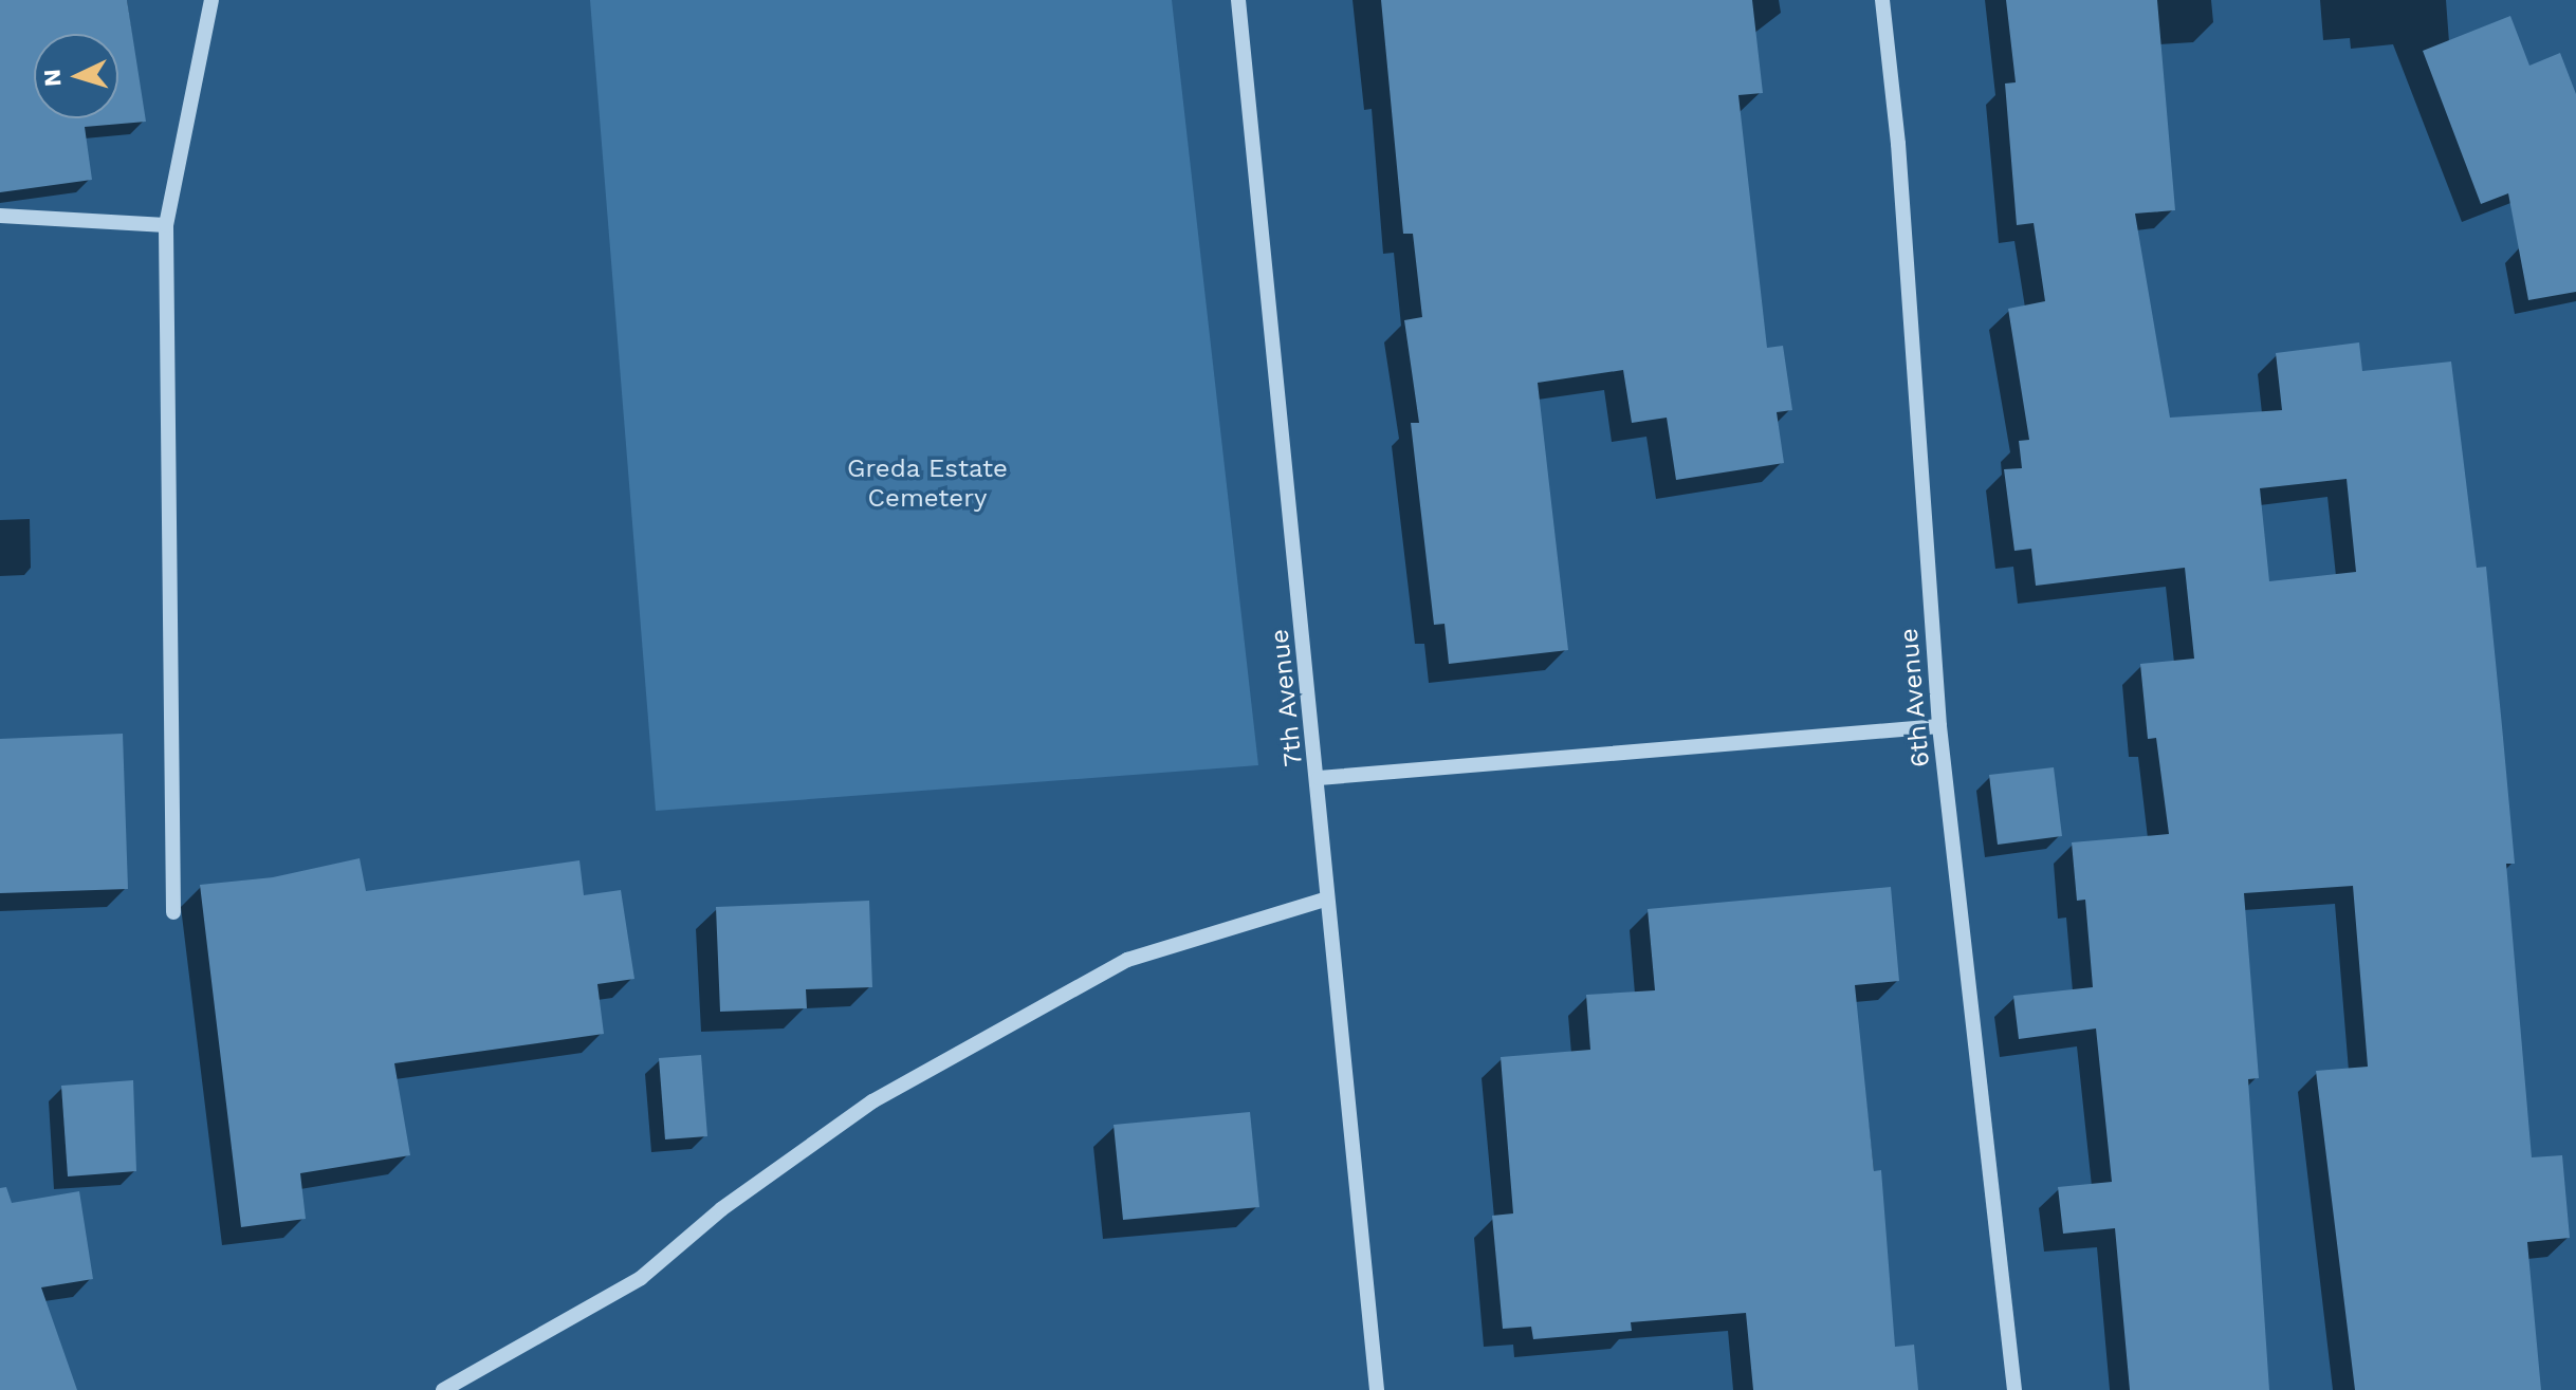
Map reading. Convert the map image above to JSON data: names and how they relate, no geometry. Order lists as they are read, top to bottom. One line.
{"streets":{"street":["7th Avenue","6th Avenue"]},"parks":["Greda Estate Cemetery"],"north":"left"}
